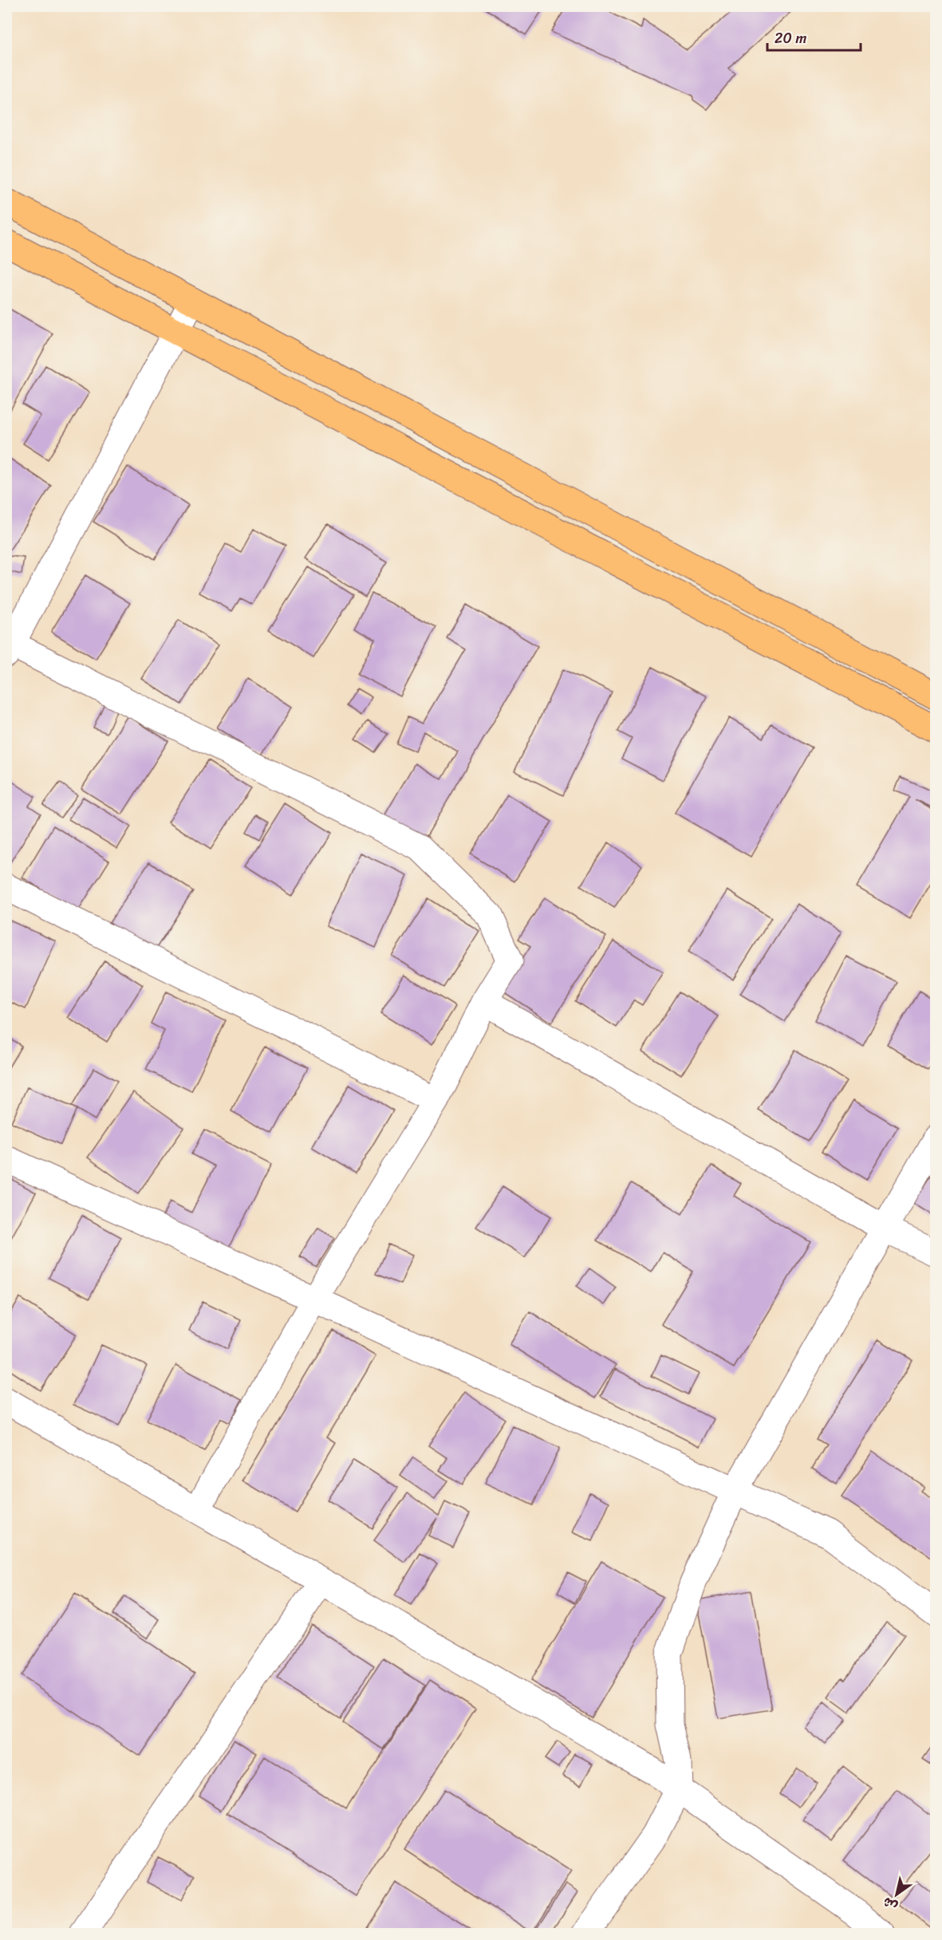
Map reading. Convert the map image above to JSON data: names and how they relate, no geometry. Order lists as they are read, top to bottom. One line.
{"scale_bar":"20 m","north":"bottom left"}
